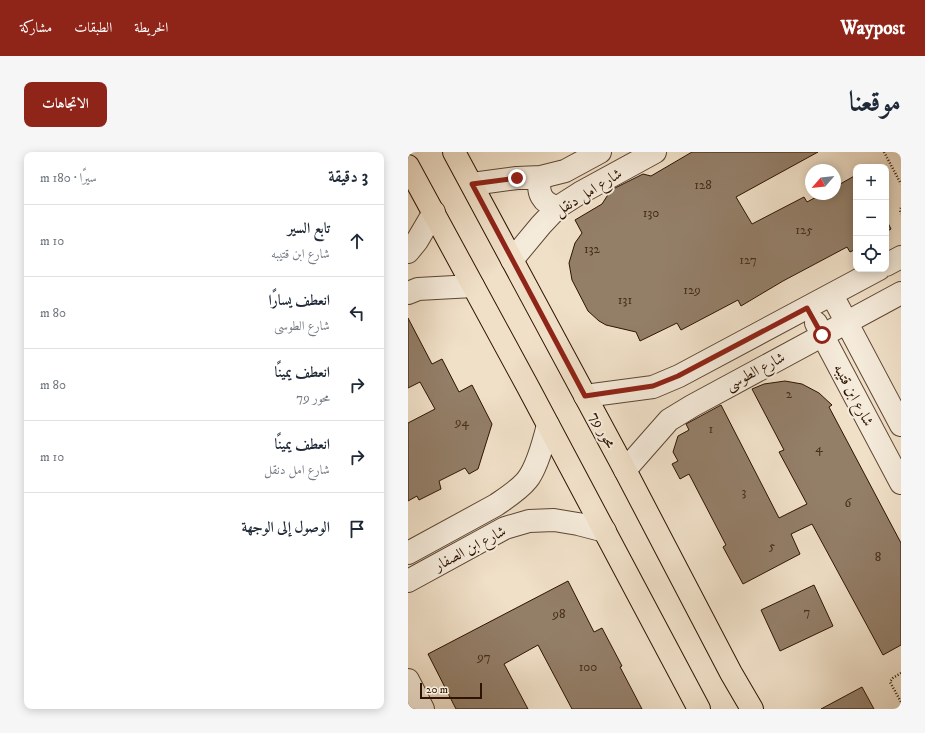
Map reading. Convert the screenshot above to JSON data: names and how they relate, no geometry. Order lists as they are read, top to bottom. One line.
{"streets":{"main road":["محور 79"],"street":["شارع امل دنقل","شارع الطوسى","شارع ابن قتيبه","شارع ابن الصفار"]},"crossings":[["شارع امل دنقل","محور 79"],["شارع الطوسى","شارع ابن قتيبه"],["شارع الطوسى","محور 79"]],"house_numbers":["128","130","125","132","127","129","131","2","94","1","4","3","6","5","8","7","98","97","100"],"scale_bar":"20 m","north":"bottom left","page":{"header":"Waypost","nav":["الخريطة","الطبقات","مشاركة"],"title":"موقعنا","buttons":"الاتجاهات","heading":["3 دقيقة","سيرًا · 180 m"],"map_buttons":["+","−"],"list":[["تابع السير","شارع ابن قتيبه","10 m"],["انعطف يسارًا","شارع الطوسى","80 m"],["انعطف يمينًا","محور 79","80 m"],["انعطف يمينًا","شارع امل دنقل","10 m"],"الوصول إلى الوجهة"],"scale":"20 m"}}
